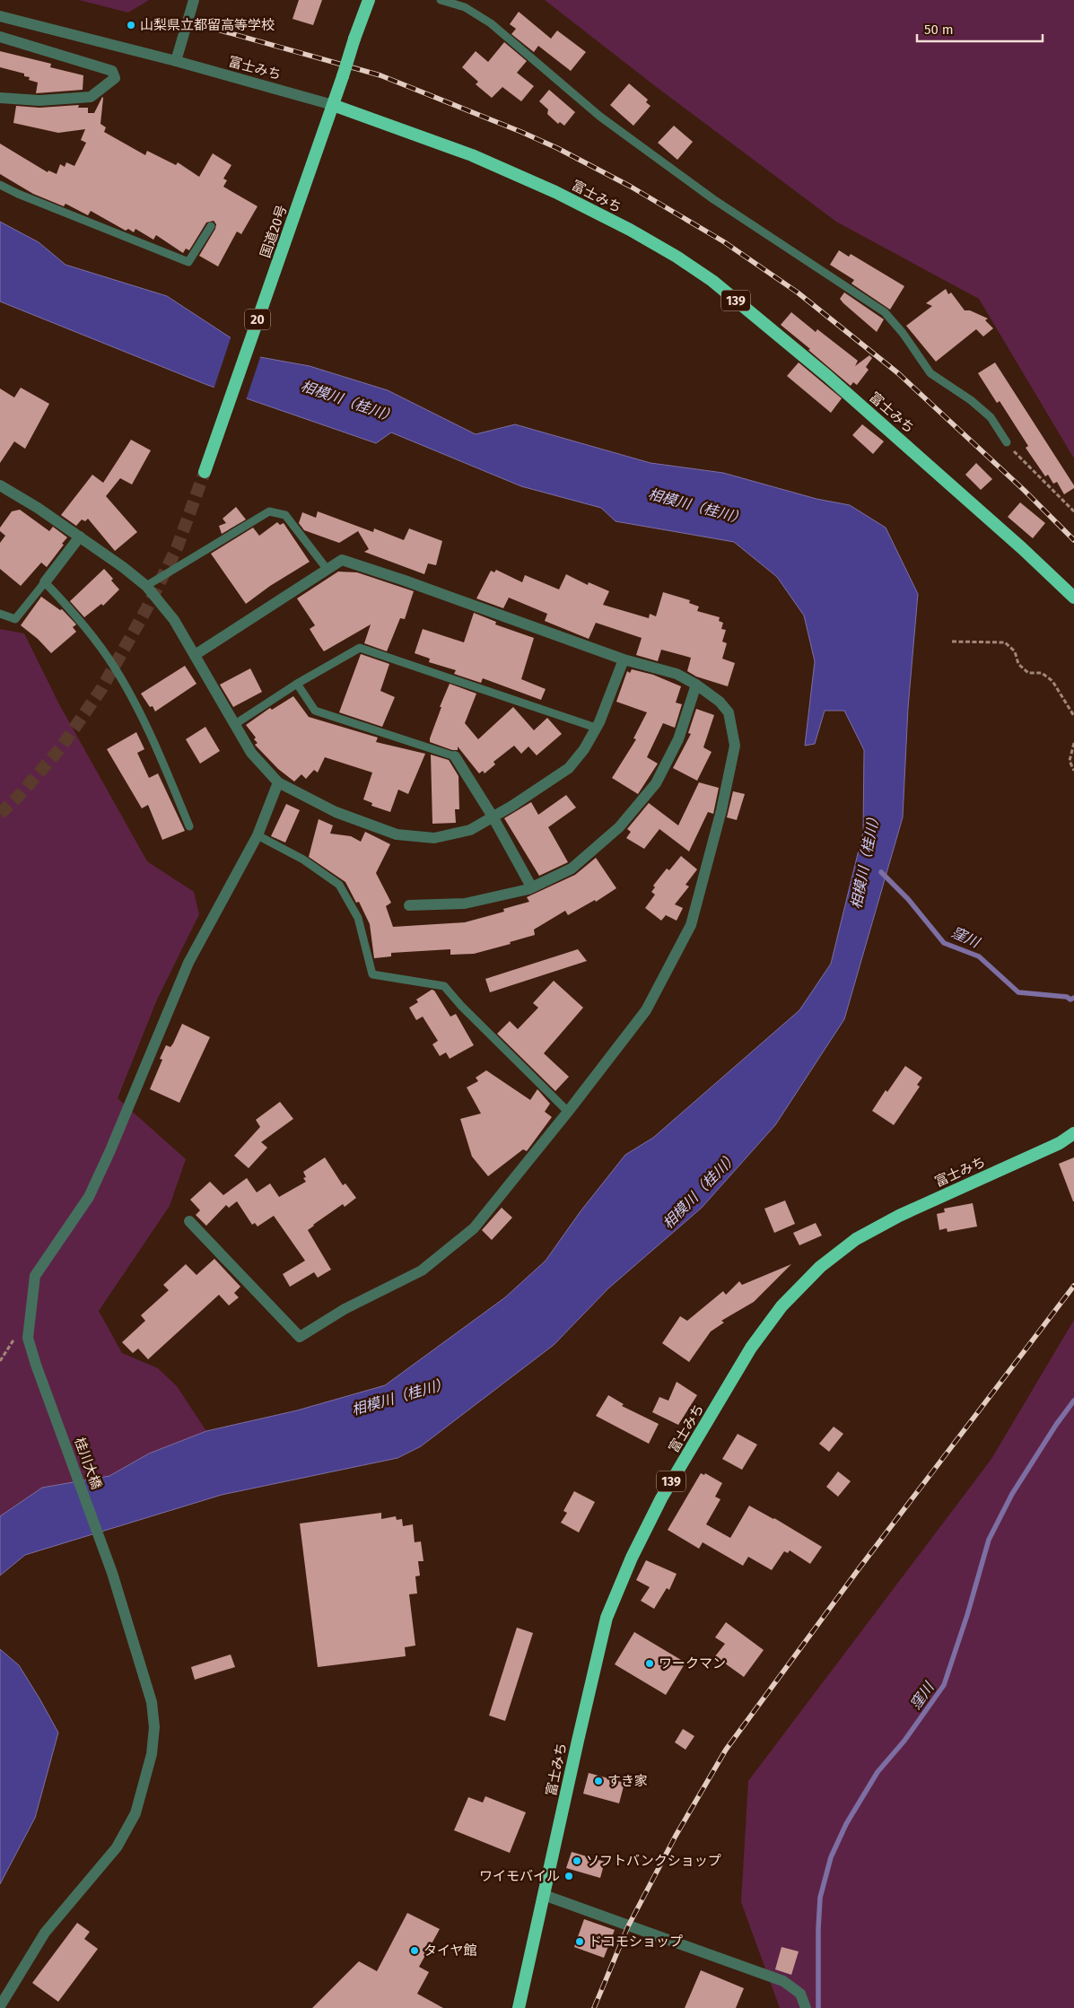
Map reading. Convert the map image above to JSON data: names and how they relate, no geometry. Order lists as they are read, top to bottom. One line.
{"streets":{"highway":["富士みち","国道20号","139","20"],"street":["桂川大橋"]},"crossings":[["富士みち","国道20号"]],"water":["相模川（桂川）","窪川"],"places":["山梨県立都留高等学校","ワークマン","すき家","ソフトバンクショップ","ワイモバイル","ドコモショップ","タイヤ館"],"scale_bar":"50 m"}
